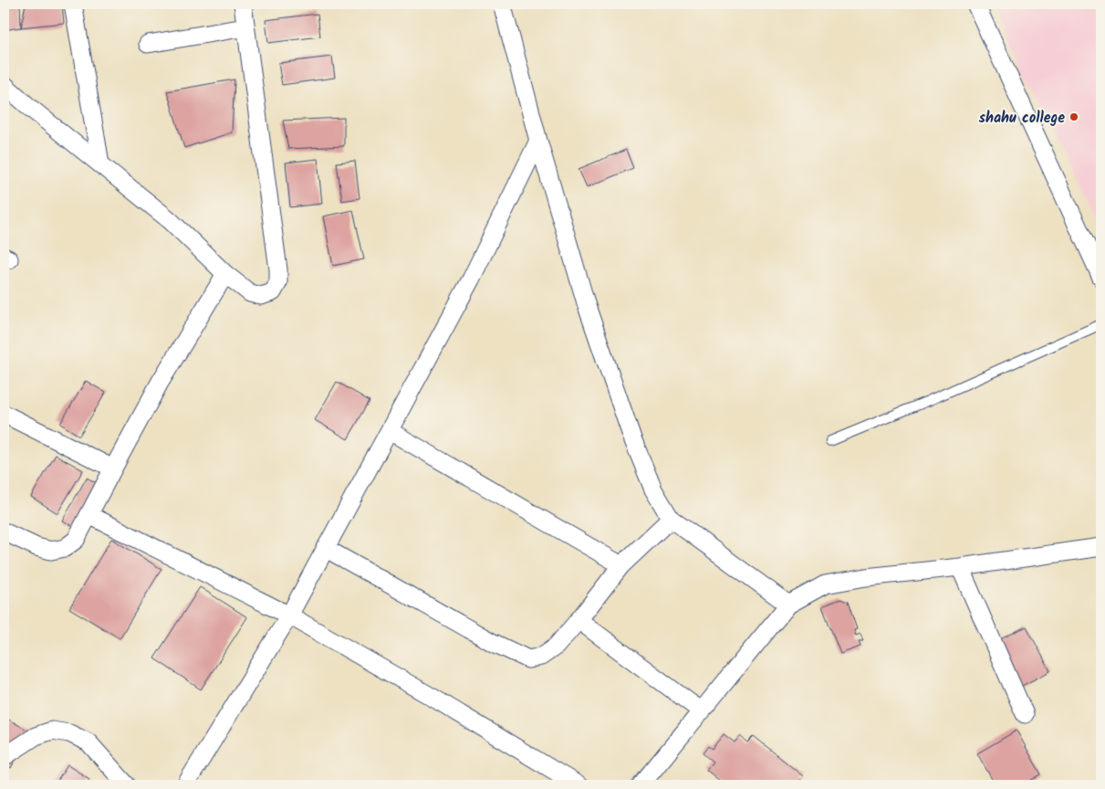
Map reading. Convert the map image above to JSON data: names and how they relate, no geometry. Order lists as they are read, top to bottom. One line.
{"places":["shahu college"]}
